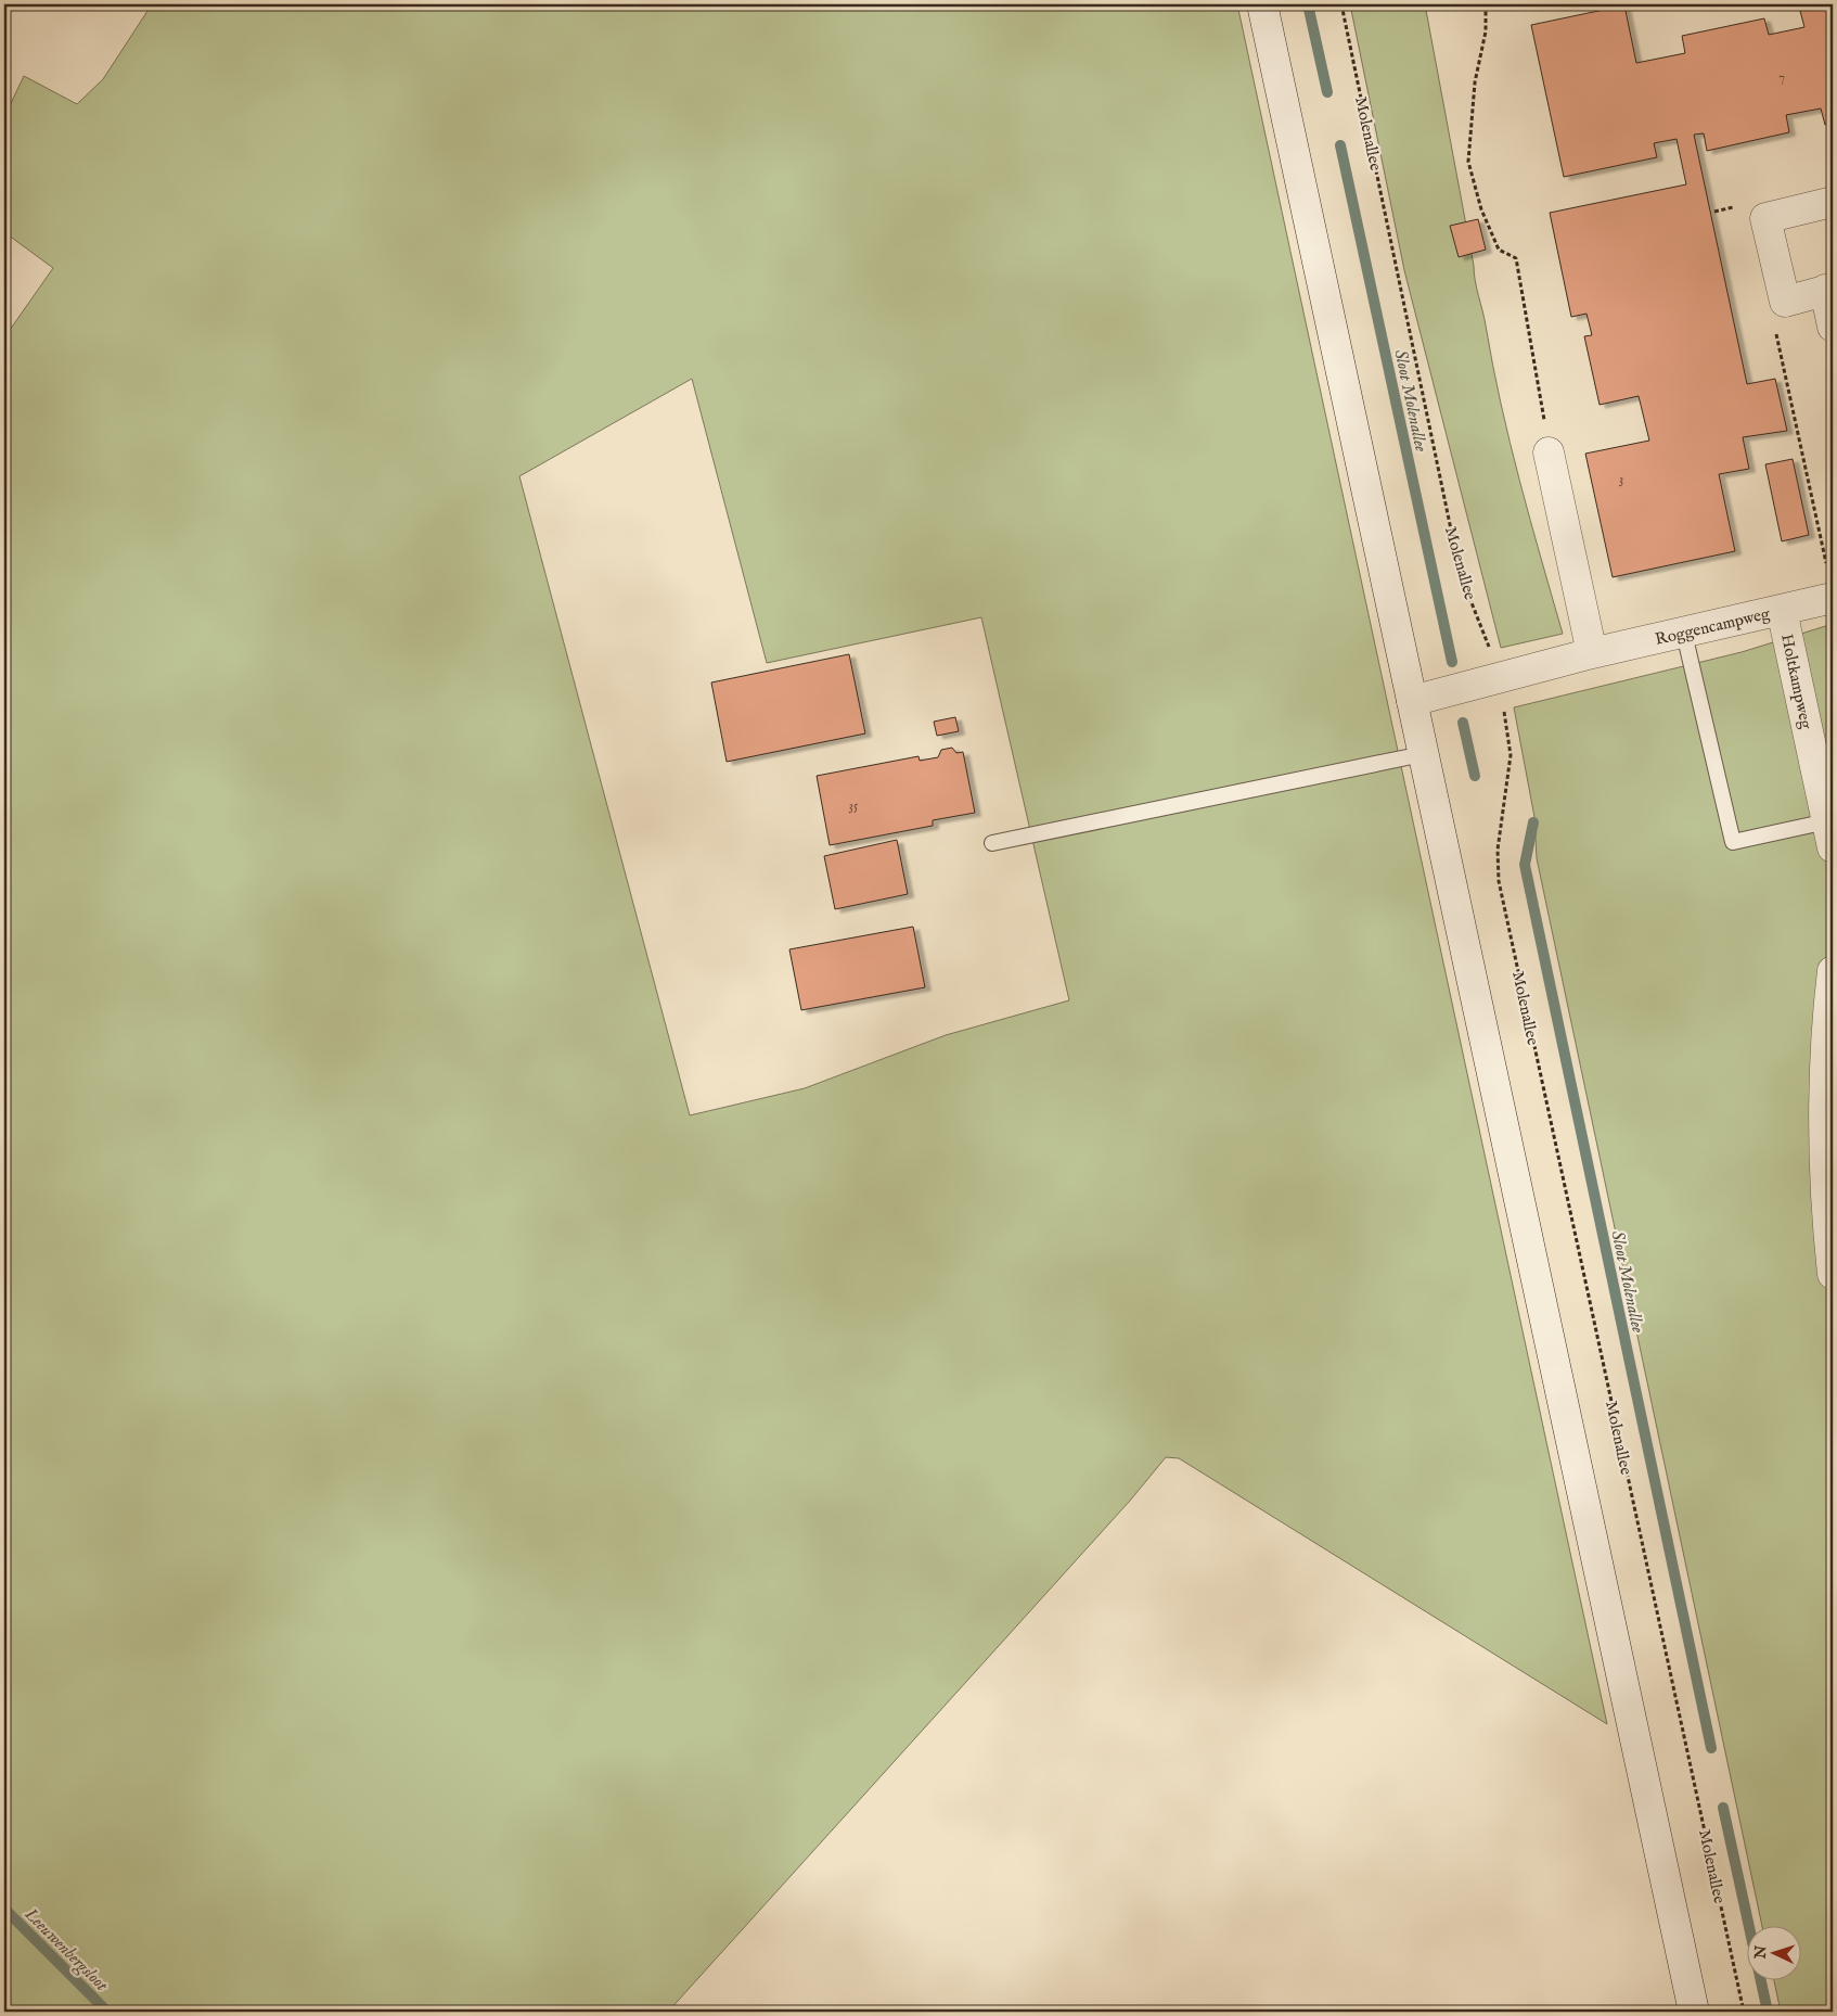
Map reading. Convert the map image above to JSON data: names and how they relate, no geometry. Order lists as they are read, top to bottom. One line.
{"streets":{"main road":["Roggencampweg","Holtkampweg"],"path":["Molenallee"]},"crossings":[["Molenallee","Roggencampweg"],["Roggencampweg","Holtkampweg"]],"water":["Sloot Molenallee","Leeuwenbergsloot"],"house_numbers":["7","3","35"],"north":"left"}
